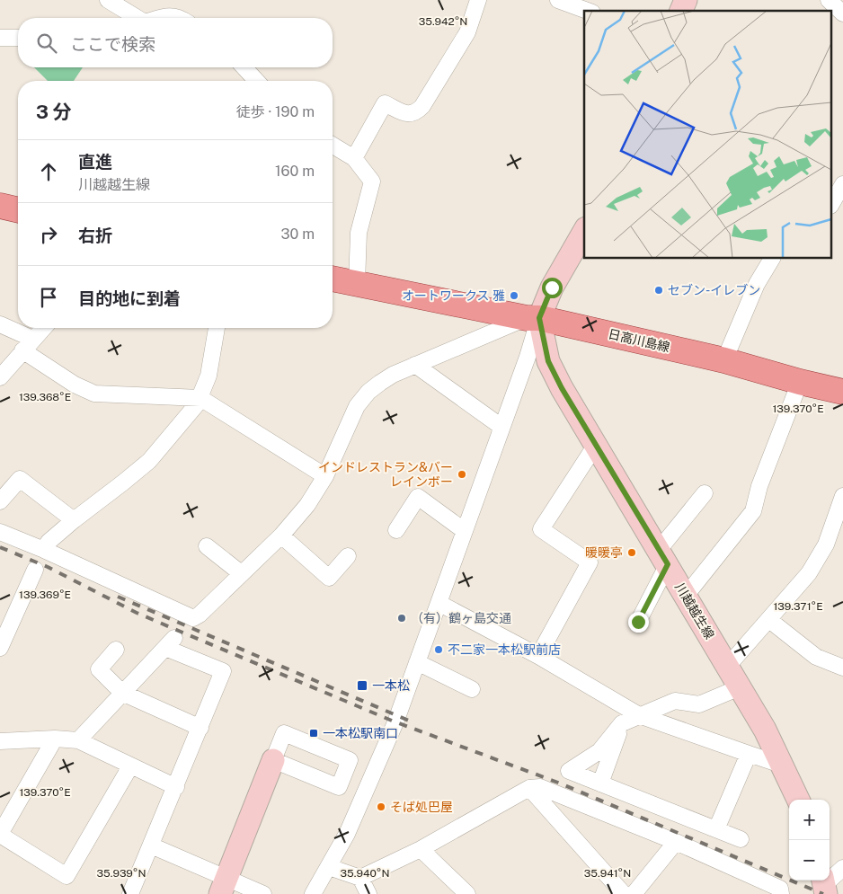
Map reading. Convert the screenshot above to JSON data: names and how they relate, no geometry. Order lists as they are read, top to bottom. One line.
{"streets":{"main road":["日高川島線","川越越生線"]},"crossings":[["日高川島線","川越越生線"]],"places":{"other":["セブン-イレブン","オートワークス 雅","インドレストラン&バー レインボー","暖暖亭","（有）鶴ヶ島交通","不二家一本松駅前店","そば処巴屋"],"transit":["一本松","一本松駅南口"]},"page":{"search":"ここで検索","heading":["3 分","徒歩 · 190 m"],"list":[["直進","川越越生線","160 m"],["右折","30 m"],"目的地に到着"],"map_buttons":["+","−"]},"coordinates":["35.942°N","139.368°E","139.370°E","139.369°E","139.371°E","35.939°N","35.940°N","35.941°N"]}
